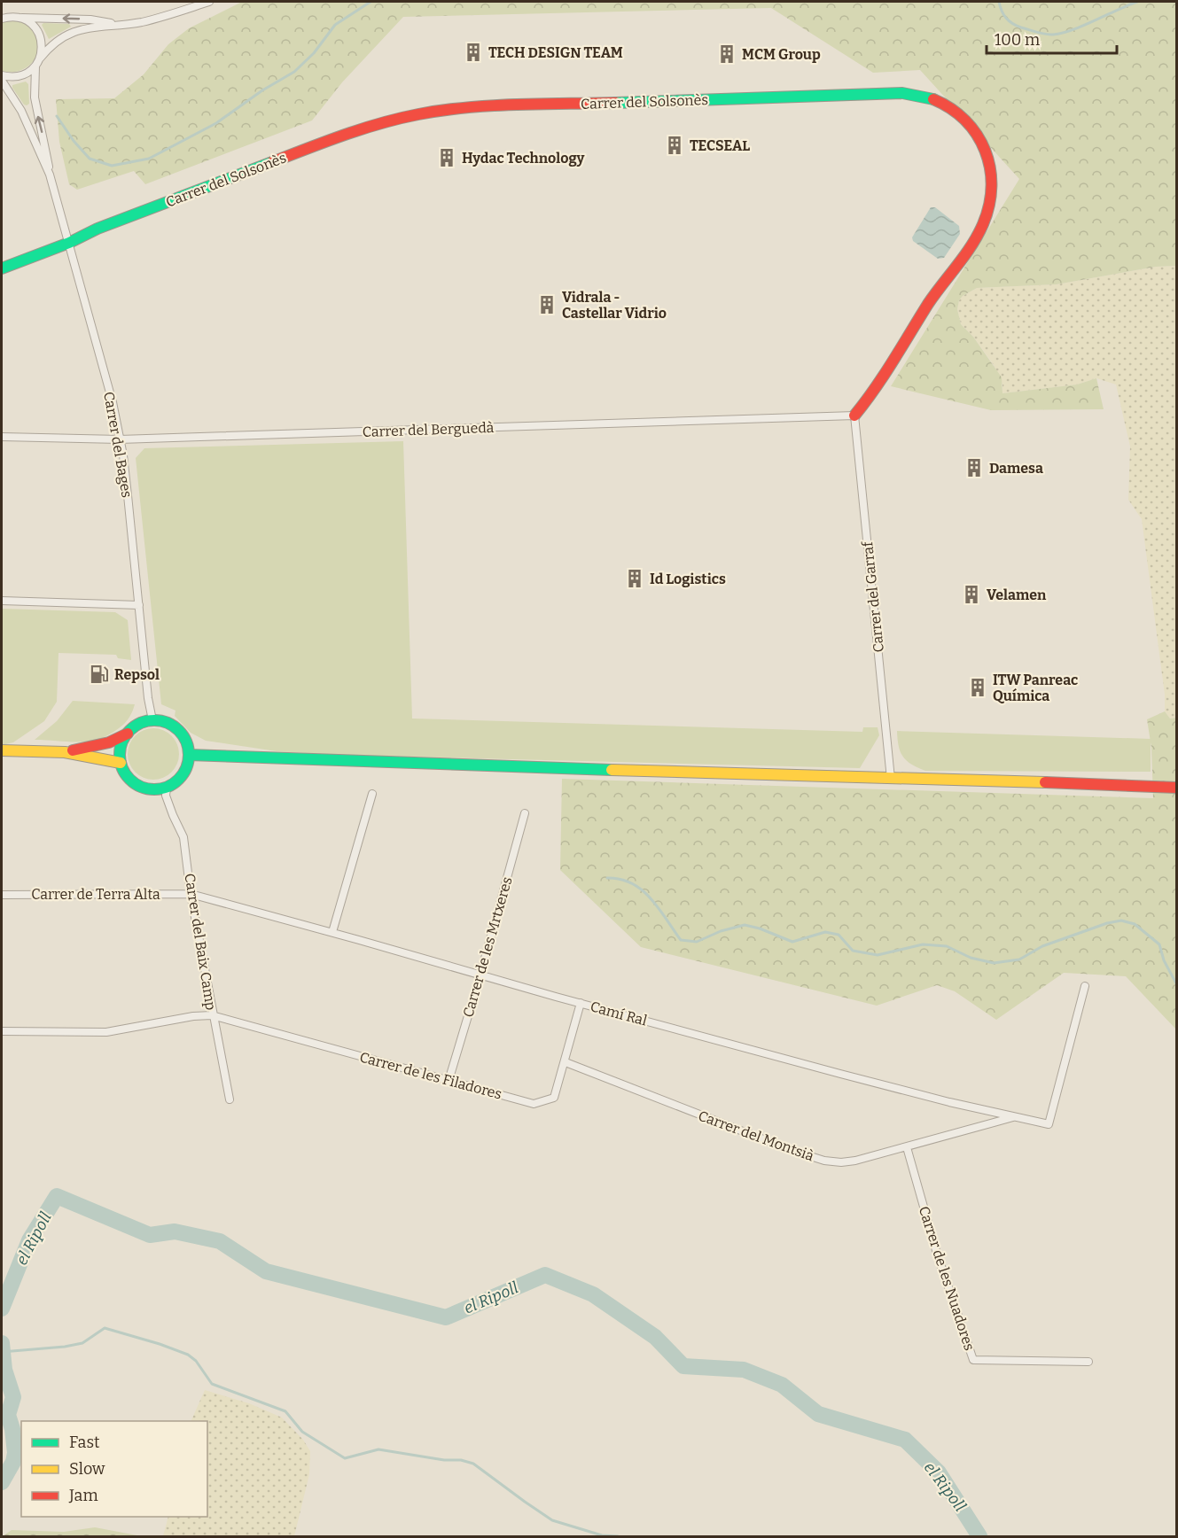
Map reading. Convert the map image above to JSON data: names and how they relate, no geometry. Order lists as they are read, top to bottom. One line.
{"streets":{"street":["Carrer del Solsonès","Carrer del Berguedà","Carrer del Bages","Carrer del Garraf","Carrer de Terra Alta","Carrer del Baix Camp","Carrer de les Mrtxeres","Camí Ral","Carrer de les Filadores","Carrer del Montsià","Carrer de les Nuadores"]},"crossings":[["Carrer del Solsonès","Carrer del Berguedà"],["Carrer del Solsonès","Carrer del Bages"],["Carrer del Solsonès","Carrer del Garraf"],["Carrer del Berguedà","Carrer del Bages"],["Carrer del Berguedà","Carrer del Garraf"],["Carrer del Bages","Carrer del Baix Camp"],["Carrer de Terra Alta","Carrer del Baix Camp"],["Carrer de Terra Alta","Camí Ral"],["Carrer del Baix Camp","Camí Ral"],["Carrer del Baix Camp","Carrer de les Filadores"],["Carrer de les Mrtxeres","Camí Ral"],["Carrer de les Mrtxeres","Carrer de les Filadores"],["Camí Ral","Carrer de les Filadores"],["Camí Ral","Carrer del Montsià"],["Carrer de les Filadores","Carrer del Montsià"],["Carrer del Montsià","Carrer de les Nuadores"]],"water":["el Ripoll"],"places":{"building":["TECH DESIGN TEAM","MCM Group","TECSEAL","Hydac Technology","Vidrala - Castellar Vidrio","Damesa","Id Logistics","Velamen","ITW Panreac Química"],"fuel station":["Repsol"]},"legend":["Fast","Slow","Jam"],"scale_bar":"100 m"}
